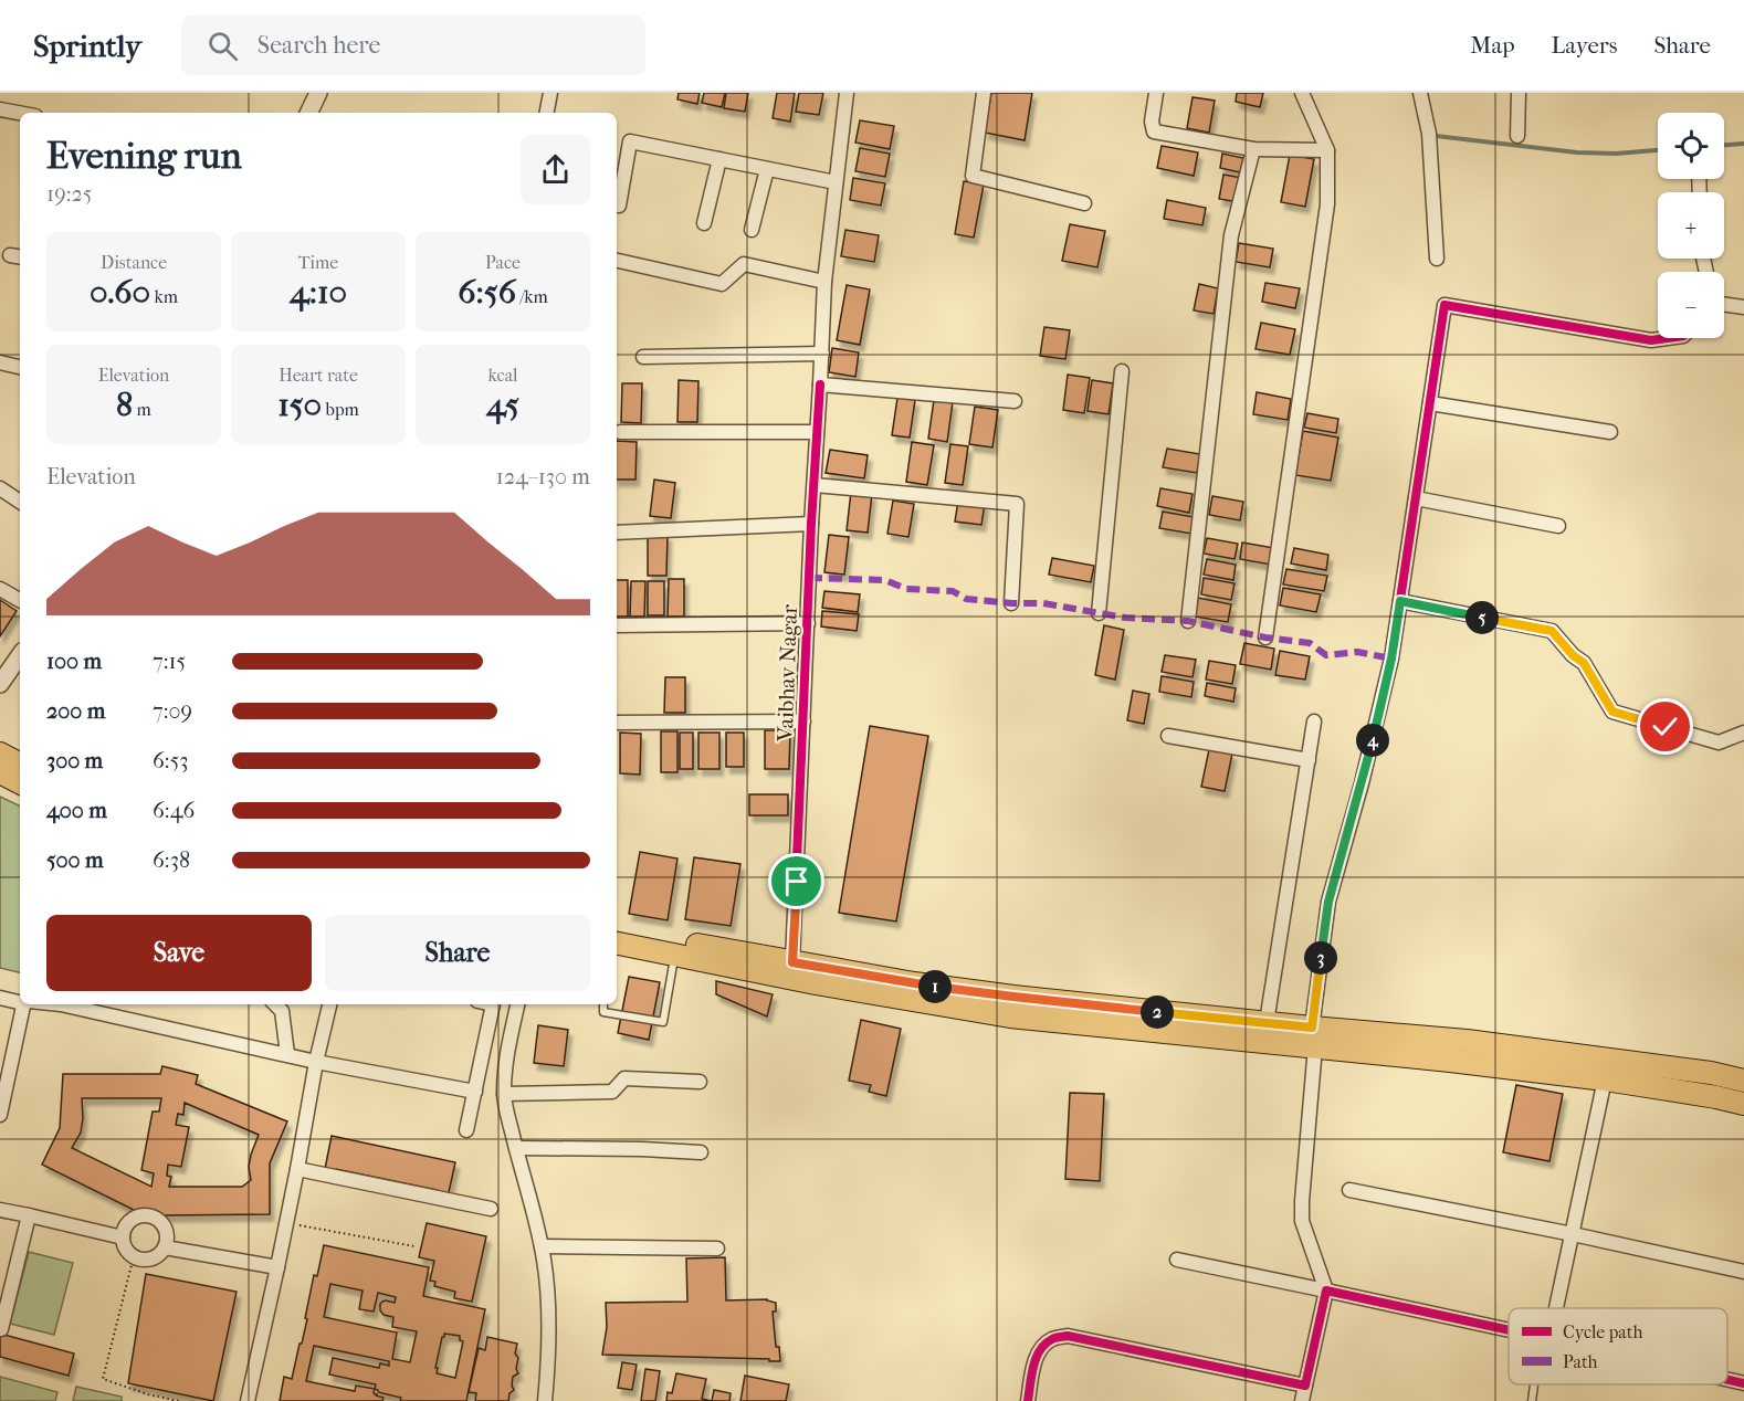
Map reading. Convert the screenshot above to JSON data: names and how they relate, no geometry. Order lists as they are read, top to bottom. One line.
{"streets":{"street":["Vaibhav Nagar"]},"legend":["Cycle path","Path"],"page":{"header":"Sprintly","search":"Search here","nav":["Map","Layers","Share"],"map_buttons":["+","−"],"heading":["Evening run","19:25"],"stats":[["Distance","0.60 km"],["Time","4:10"],["Pace","6:56 /km"],["Elevation","8 m"],["Heart rate","150 bpm"],["kcal","45"]],"chart":["Elevation","124–130 m"],"pins":["5","4","3","1","2"],"list":[{"name":"100 m","note":"7:15"},{"name":"200 m","note":"7:09"},{"name":"300 m","note":"6:53"},{"name":"400 m","note":"6:46"},{"name":"500 m","note":"6:38"}],"buttons":["Save","Share"]}}
